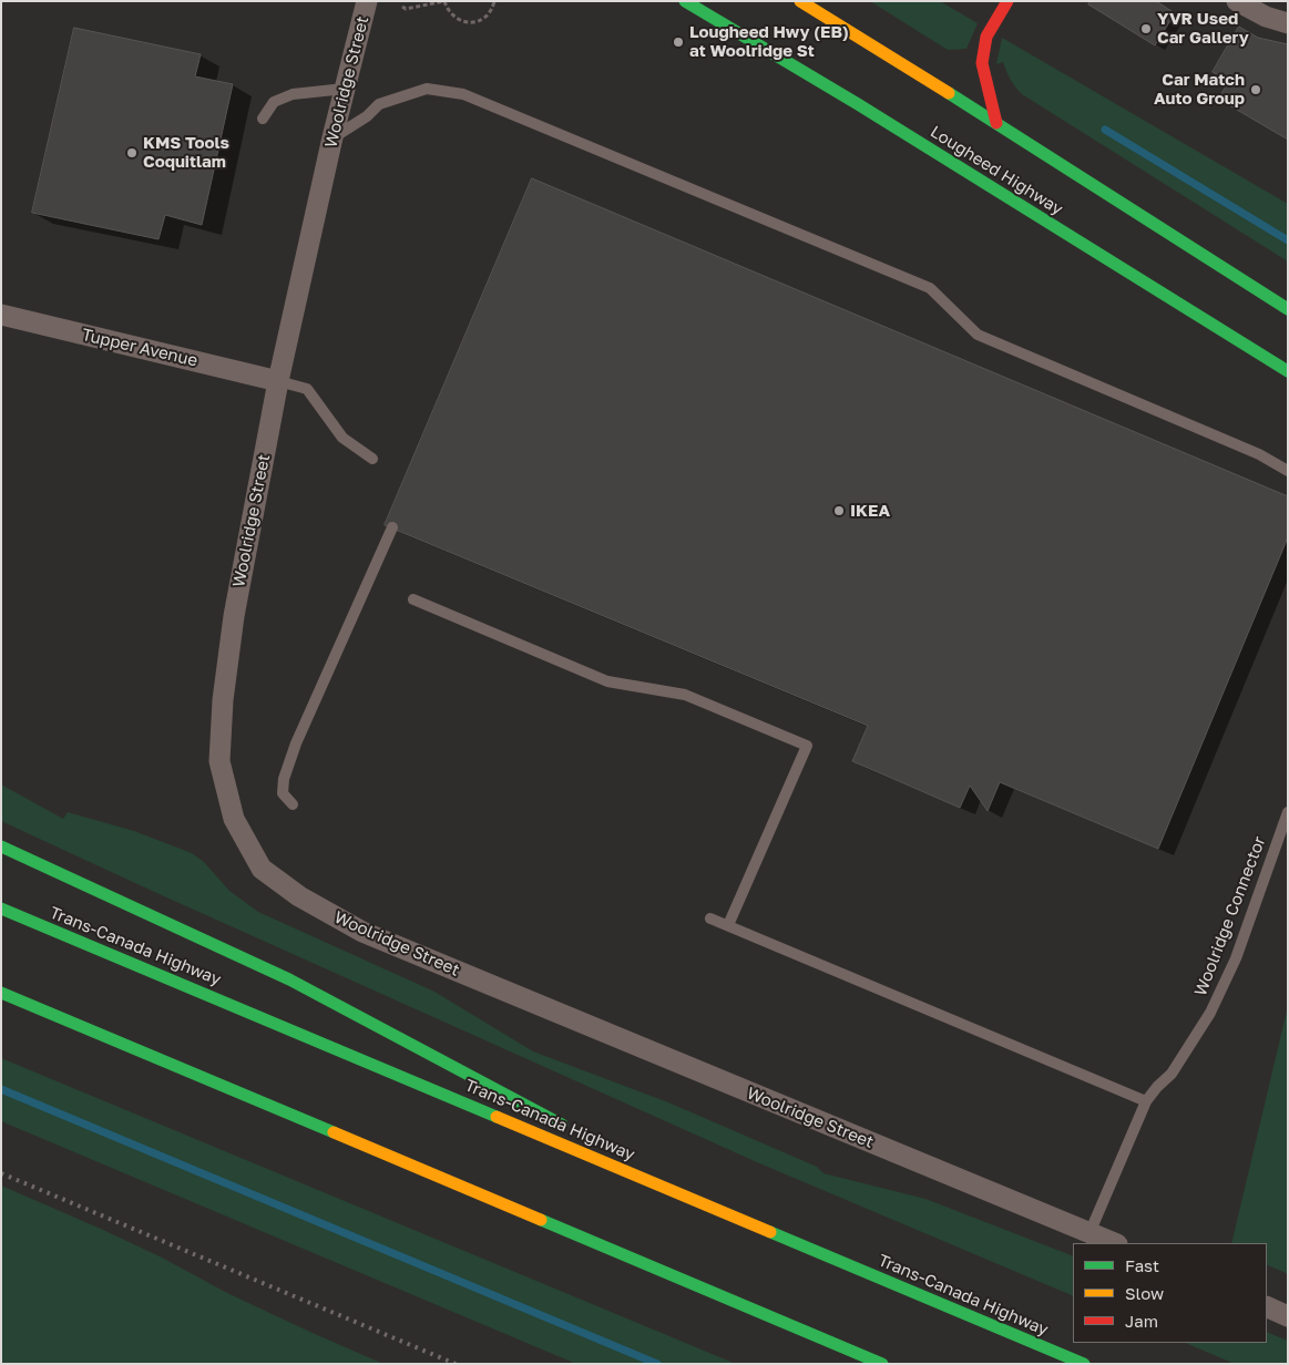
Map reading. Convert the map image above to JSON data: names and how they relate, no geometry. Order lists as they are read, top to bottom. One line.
{"streets":{"main road":["Lougheed Highway","Trans-Canada Highway"],"street":["Woolridge Street","Tupper Avenue"],"lane":["Woolridge Connector"]},"crossings":[["Woolridge Street","Tupper Avenue"],["Woolridge Street","Woolridge Connector"]],"places":["YVR Used Car Gallery","Lougheed Hwy (EB) at Woolridge St","Car Match Auto Group","KMS Tools Coquitlam","IKEA"],"legend":["Fast","Slow","Jam"]}
